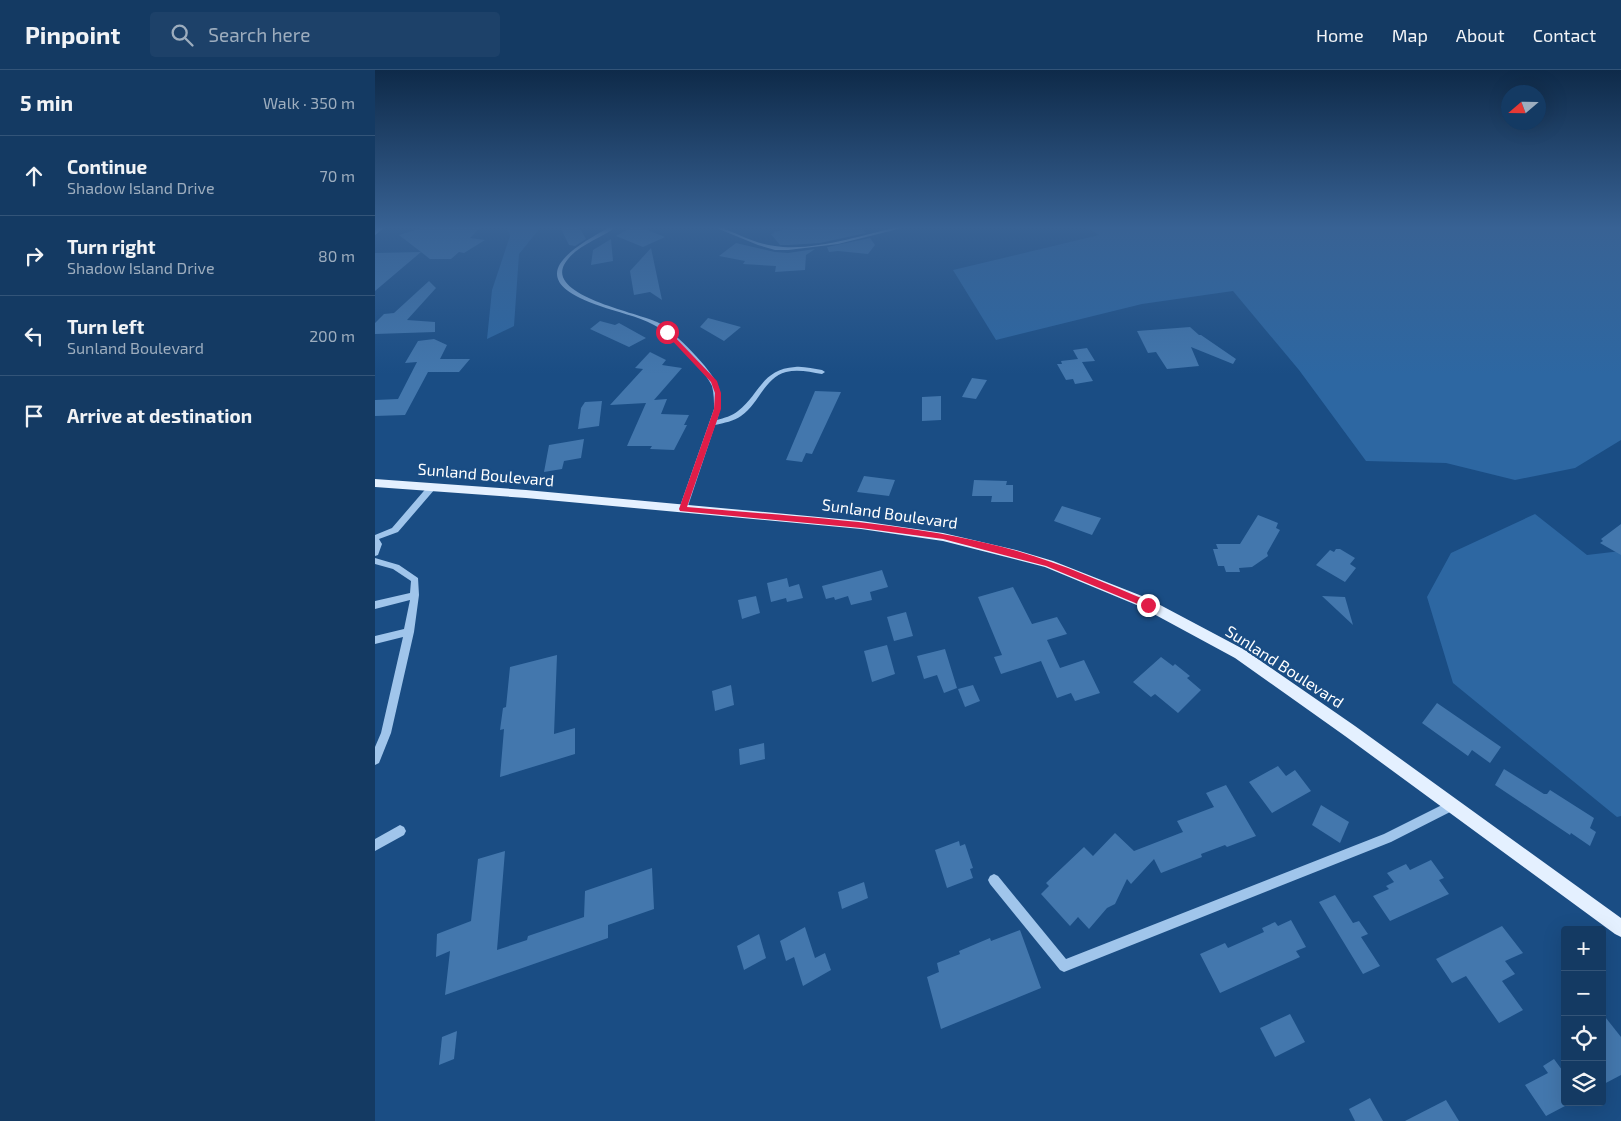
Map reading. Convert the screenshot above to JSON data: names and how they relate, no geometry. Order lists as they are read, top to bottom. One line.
{"streets":{"main road":["Sunland Boulevard"]},"north":"left","page":{"header":"Pinpoint","search":"Search here","nav":["Home","Map","About","Contact"],"heading":["5 min","Walk · 350 m"],"list":[["Continue","Shadow Island Drive","70 m"],["Turn right","Shadow Island Drive","80 m"],["Turn left","Sunland Boulevard","200 m"],"Arrive at destination"],"map_buttons":["+","−"]}}
